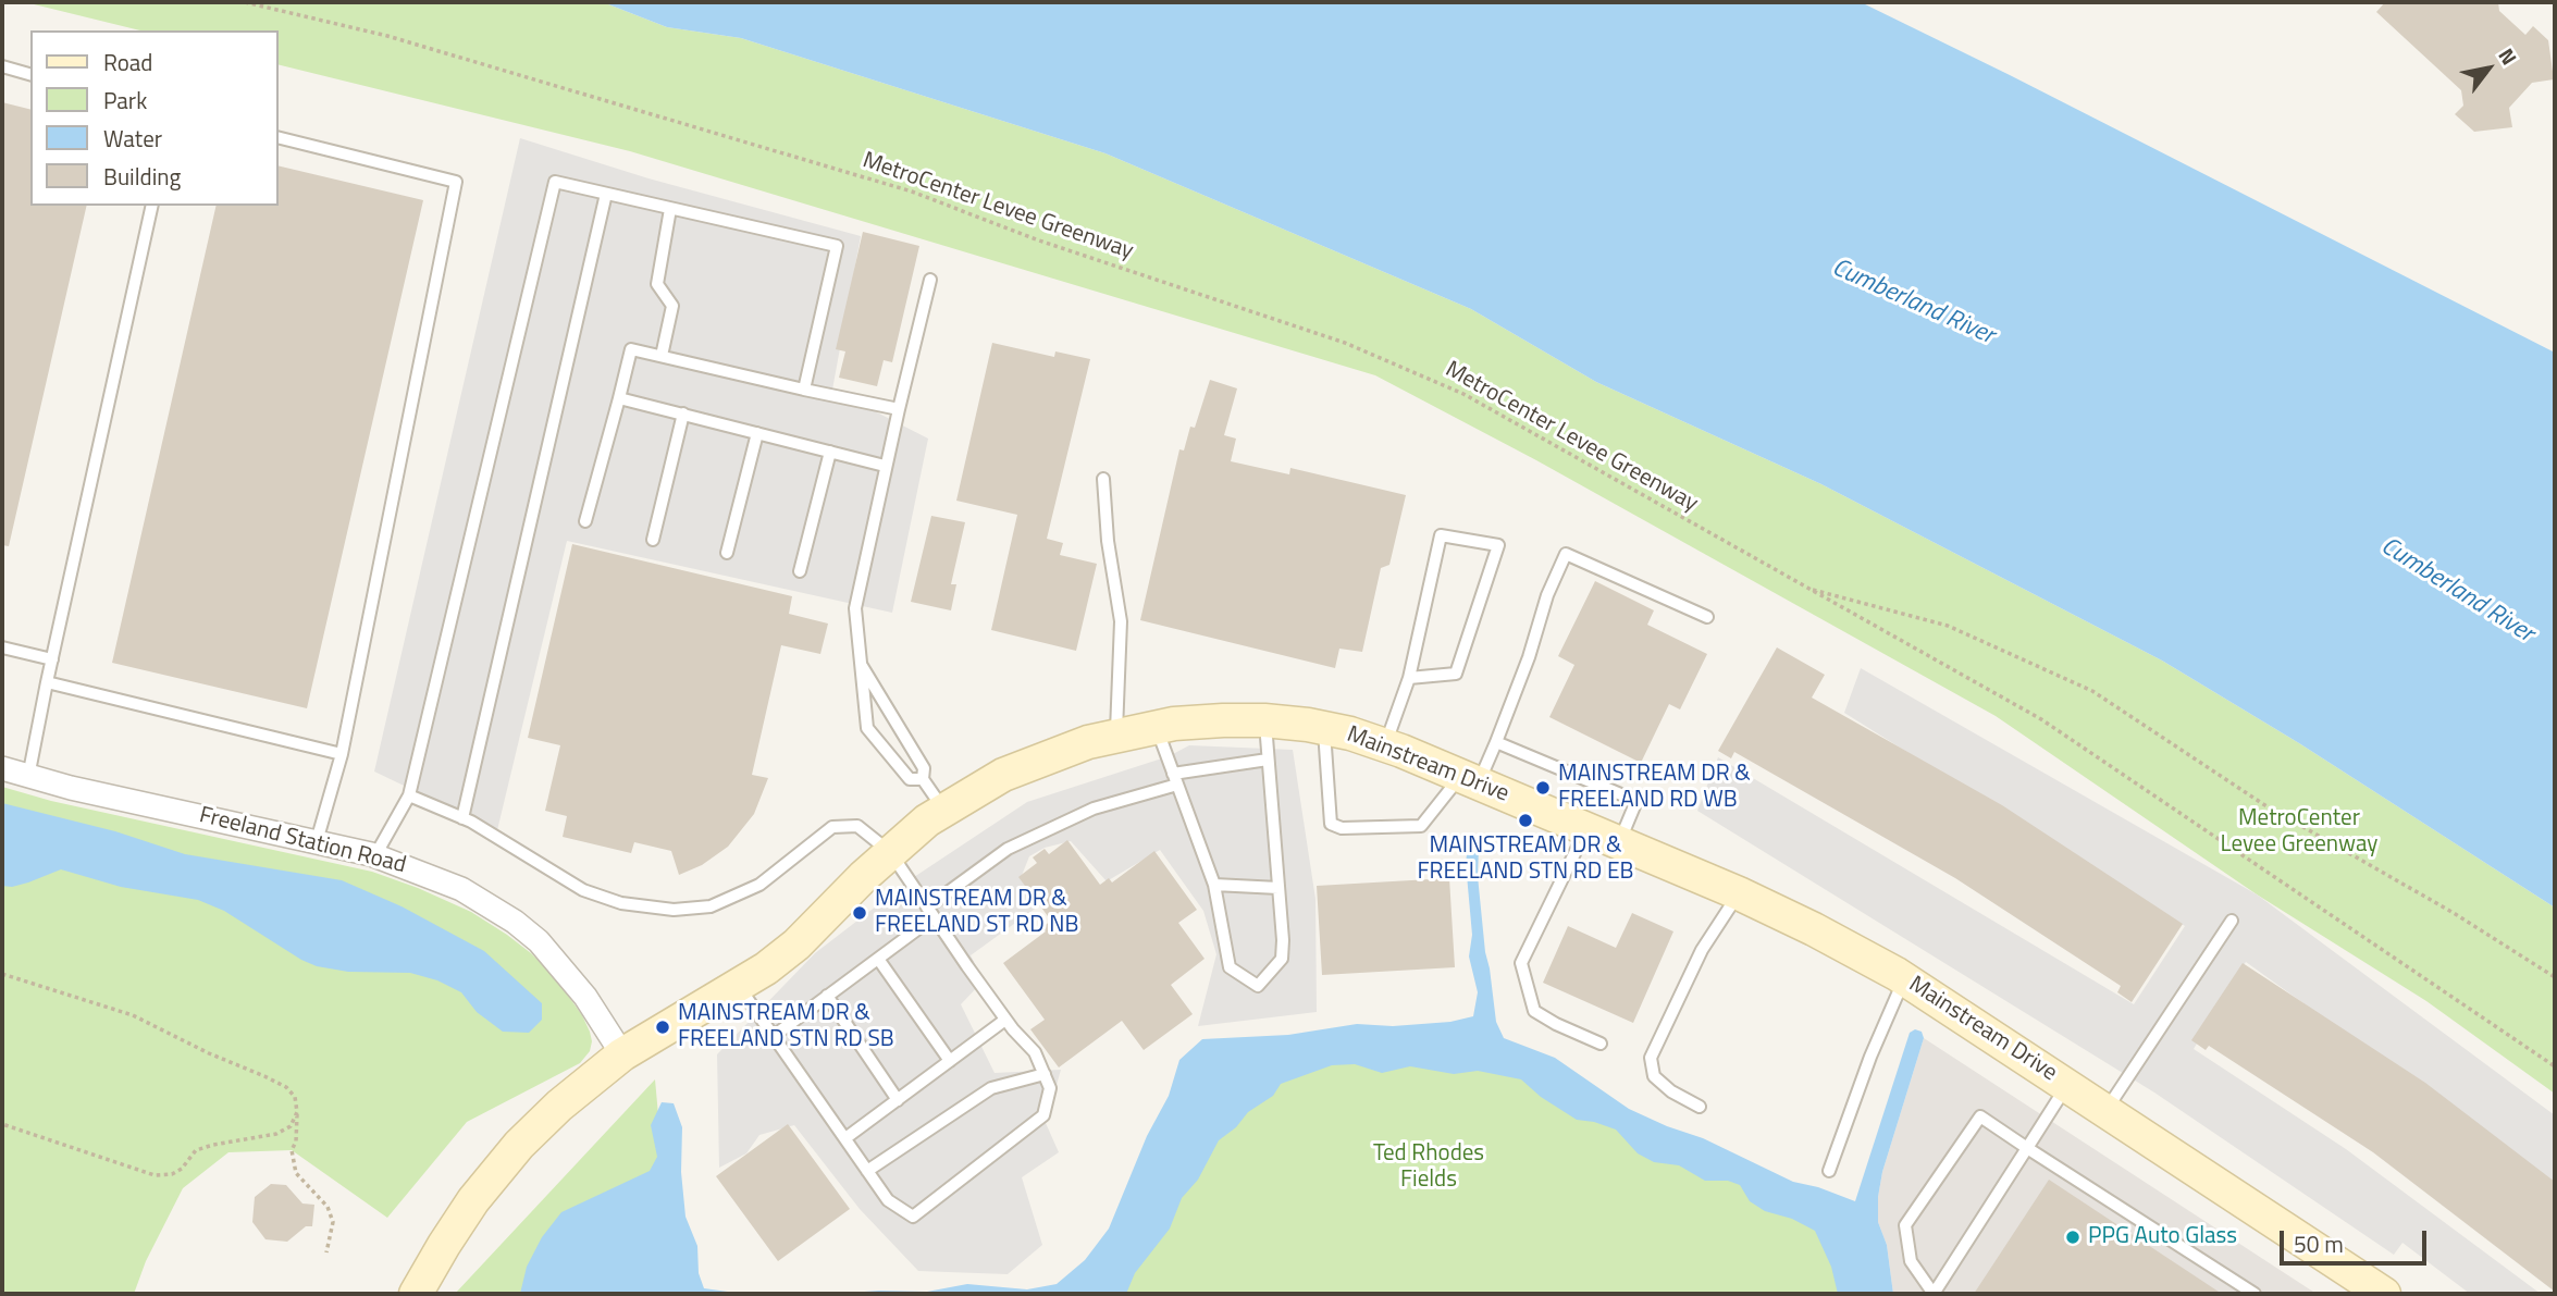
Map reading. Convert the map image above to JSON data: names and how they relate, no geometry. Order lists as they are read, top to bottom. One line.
{"streets":{"street":["Mainstream Drive","Freeland Station Road"],"path":["MetroCenter Levee Greenway"]},"crossings":[["Mainstream Drive","Freeland Station Road"]],"water":["Cumberland River"],"parks":["MetroCenter Levee Greenway","Ted Rhodes Fields"],"places":["MAINSTREAM DR & FREELAND RD WB","MAINSTREAM DR & FREELAND STN RD EB","MAINSTREAM DR & FREELAND ST RD NB","MAINSTREAM DR & FREELAND STN RD SB","PPG Auto Glass"],"legend":["Road","Park","Water","Building"],"scale_bar":"50 m","north":"top right"}
